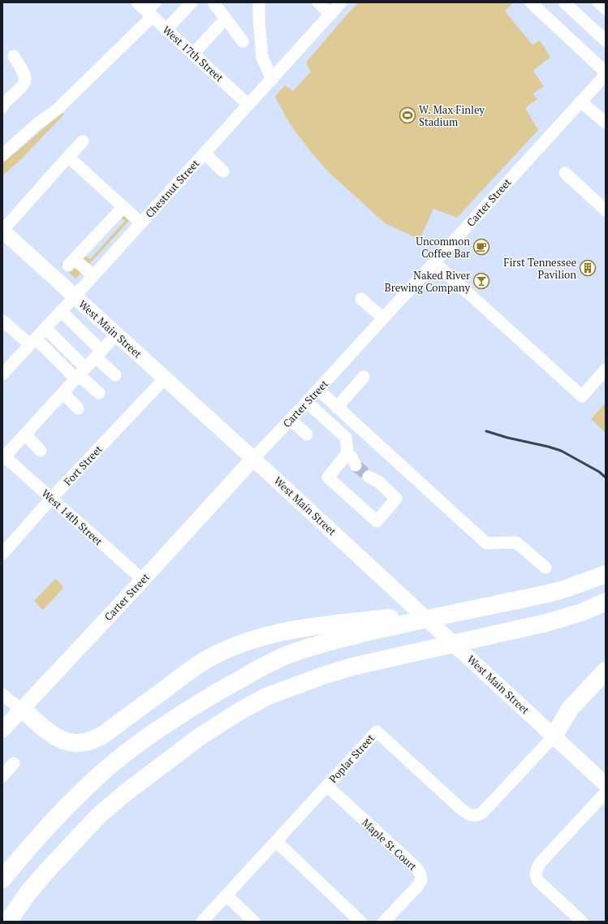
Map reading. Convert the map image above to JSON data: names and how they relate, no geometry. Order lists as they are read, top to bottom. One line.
{"streets":{"main road":["Carter Street","West Main Street"],"street":["West 17th Street","Chestnut Street","Fort Street","West 14th Street","Poplar Street","Maple St Court"]},"crossings":[["West 17th Street","Chestnut Street"],["Chestnut Street","West Main Street"],["Carter Street","West Main Street"],["Carter Street","West 14th Street"],["West Main Street","Fort Street"],["West Main Street","Poplar Street"],["Fort Street","West 14th Street"],["Poplar Street","Maple St Court"]],"places":{"sports":["W. Max Finley Stadium"],"cafe":["Uncommon Coffee Bar"],"building":["First Tennessee Pavilion"],"bar":["Naked River Brewing Company"]}}
